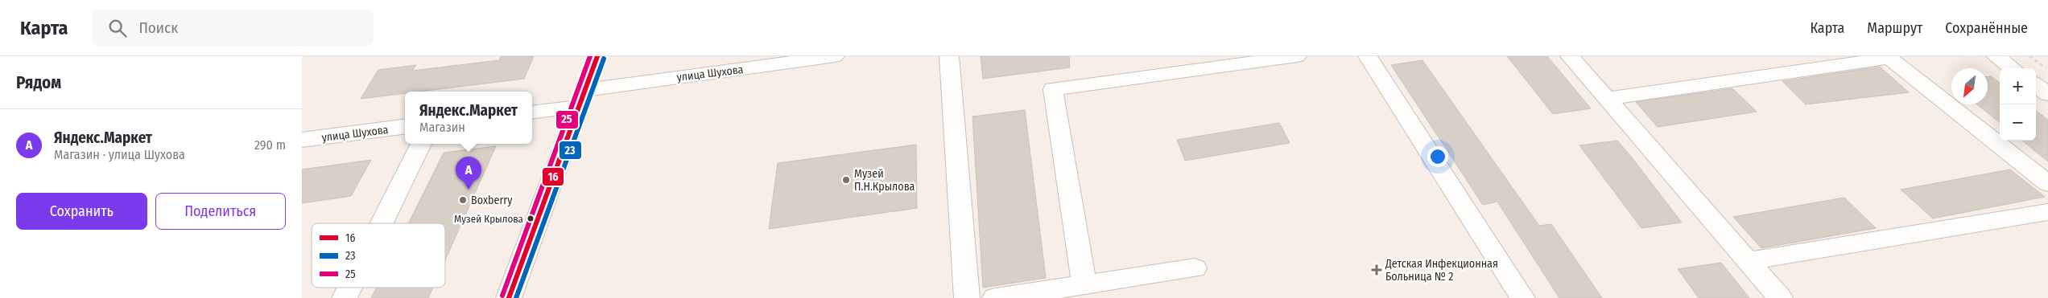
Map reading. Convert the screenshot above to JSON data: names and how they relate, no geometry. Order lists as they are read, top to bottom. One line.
{"streets":{"street":["улица Шухова"]},"places":{"other":["Музей П.Н.Крылова","Boxberry","Музей Крылова"],"health":["Детская Инфекционная Больница № 2"]},"lines":["transit line 16","transit line 25","transit line 23"],"legend":["16","23","25"],"north":"bottom left","page":{"header":"Карта","search":"Поиск","nav":["Карта","Маршрут","Сохранённые"],"heading":"Рядом","map_buttons":["+","−"],"popup":["Яндекс.Маркет","Магазин"],"list":[{"mark":"A","name":"Яндекс.Маркет","note":"Магазин · улица Шухова","value":"290 m"}],"pins":"A","buttons":["Сохранить","Поделиться"]}}
